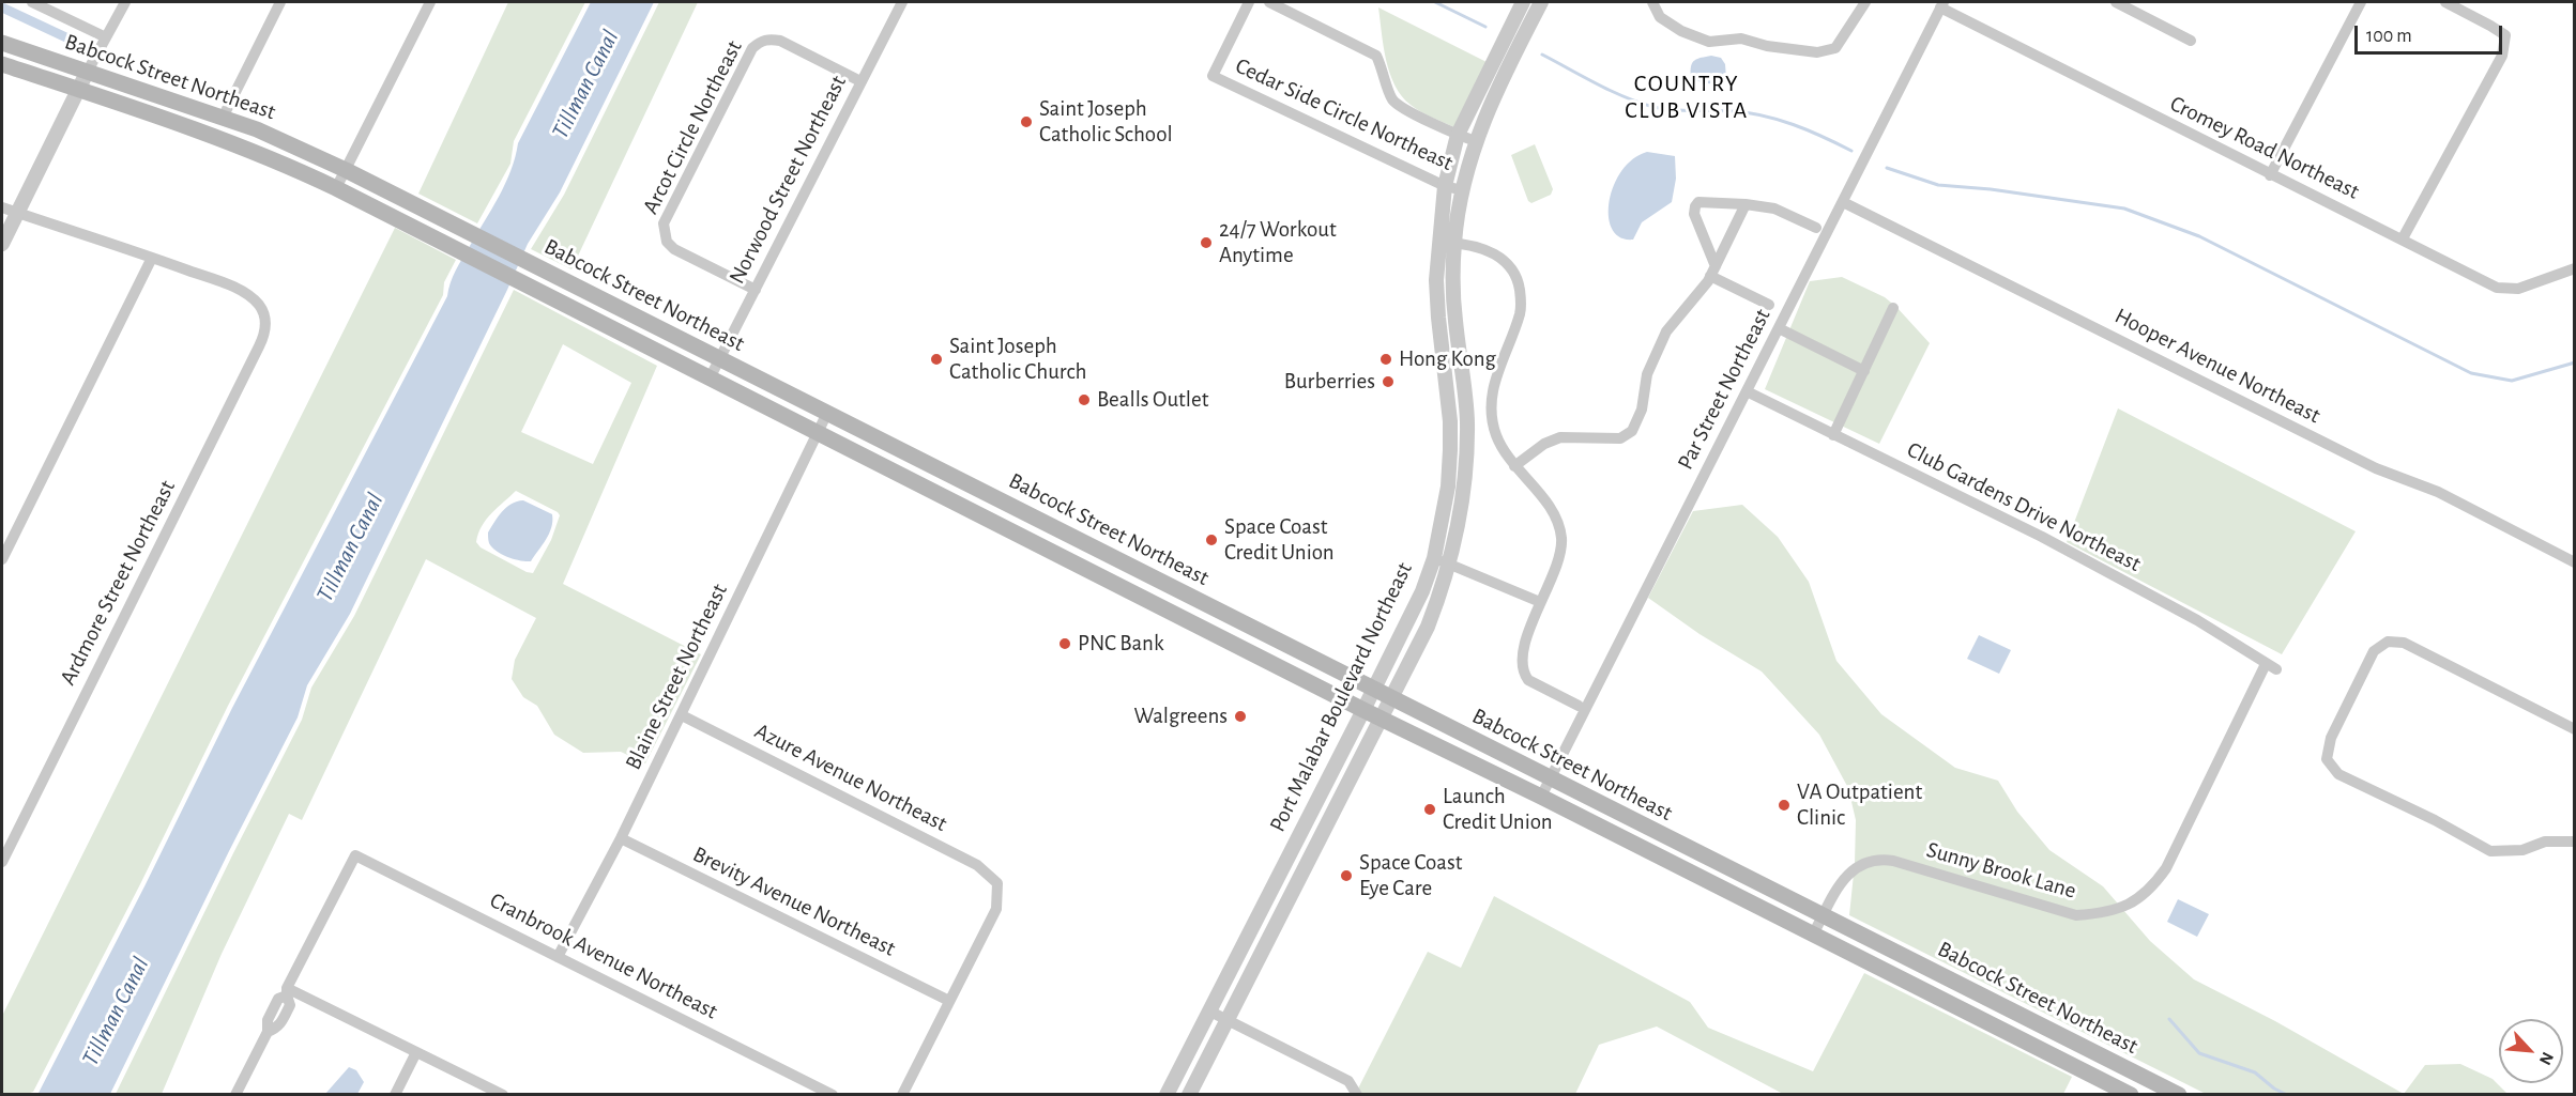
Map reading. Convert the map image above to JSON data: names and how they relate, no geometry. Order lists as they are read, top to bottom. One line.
{"streets":{"main road":["Babcock Street Northeast"],"street":["Cedar Side Circle Northeast","Arcot Circle Northeast","Cromey Road Northeast","Norwood Street Northeast","Hooper Avenue Northeast","Par Street Northeast","Club Gardens Drive Northeast","Ardmore Street Northeast","Blaine Street Northeast","Port Malabar Boulevard Northeast","Azure Avenue Northeast","Sunny Brook Lane","Brevity Avenue Northeast","Cranbrook Avenue Northeast"]},"crossings":[["Babcock Street Northeast","Norwood Street Northeast"],["Babcock Street Northeast","Par Street Northeast"],["Babcock Street Northeast","Blaine Street Northeast"],["Babcock Street Northeast","Port Malabar Boulevard Northeast"],["Babcock Street Northeast","Sunny Brook Lane"],["Cedar Side Circle Northeast","Port Malabar Boulevard Northeast"],["Arcot Circle Northeast","Norwood Street Northeast"],["Cromey Road Northeast","Par Street Northeast"],["Hooper Avenue Northeast","Par Street Northeast"],["Par Street Northeast","Club Gardens Drive Northeast"],["Club Gardens Drive Northeast","Sunny Brook Lane"],["Blaine Street Northeast","Azure Avenue Northeast"],["Blaine Street Northeast","Brevity Avenue Northeast"],["Blaine Street Northeast","Cranbrook Avenue Northeast"],["Azure Avenue Northeast","Brevity Avenue Northeast"]],"districts":["COUNTRY CLUB VISTA"],"water":["Tillman Canal"],"places":["Saint Joseph Catholic School","24/7 Workout Anytime","Saint Joseph Catholic Church","Hong Kong","Burberries","Bealls Outlet","Space Coast Credit Union","PNC Bank","Walgreens","VA Outpatient Clinic","Launch Credit Union","Space Coast Eye Care"],"scale_bar":"100 m","north":"bottom right"}
